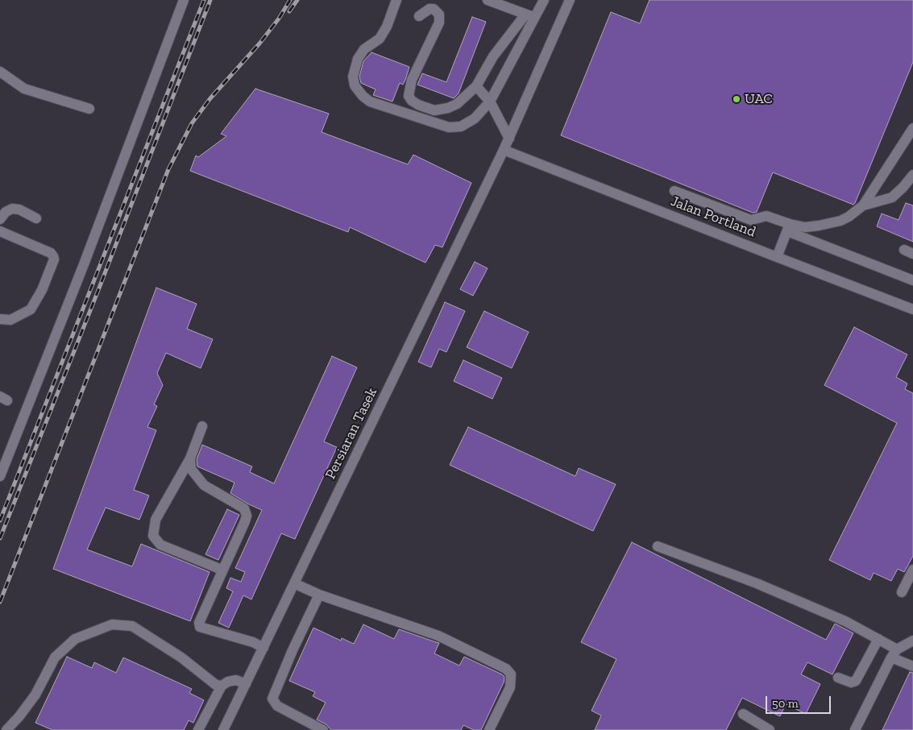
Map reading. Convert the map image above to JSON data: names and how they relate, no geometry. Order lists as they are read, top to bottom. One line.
{"streets":{"street":["Jalan Portland","Persiaran Tasek"]},"crossings":[["Jalan Portland","Persiaran Tasek"]],"places":["UAC"],"scale_bar":"50 m"}
